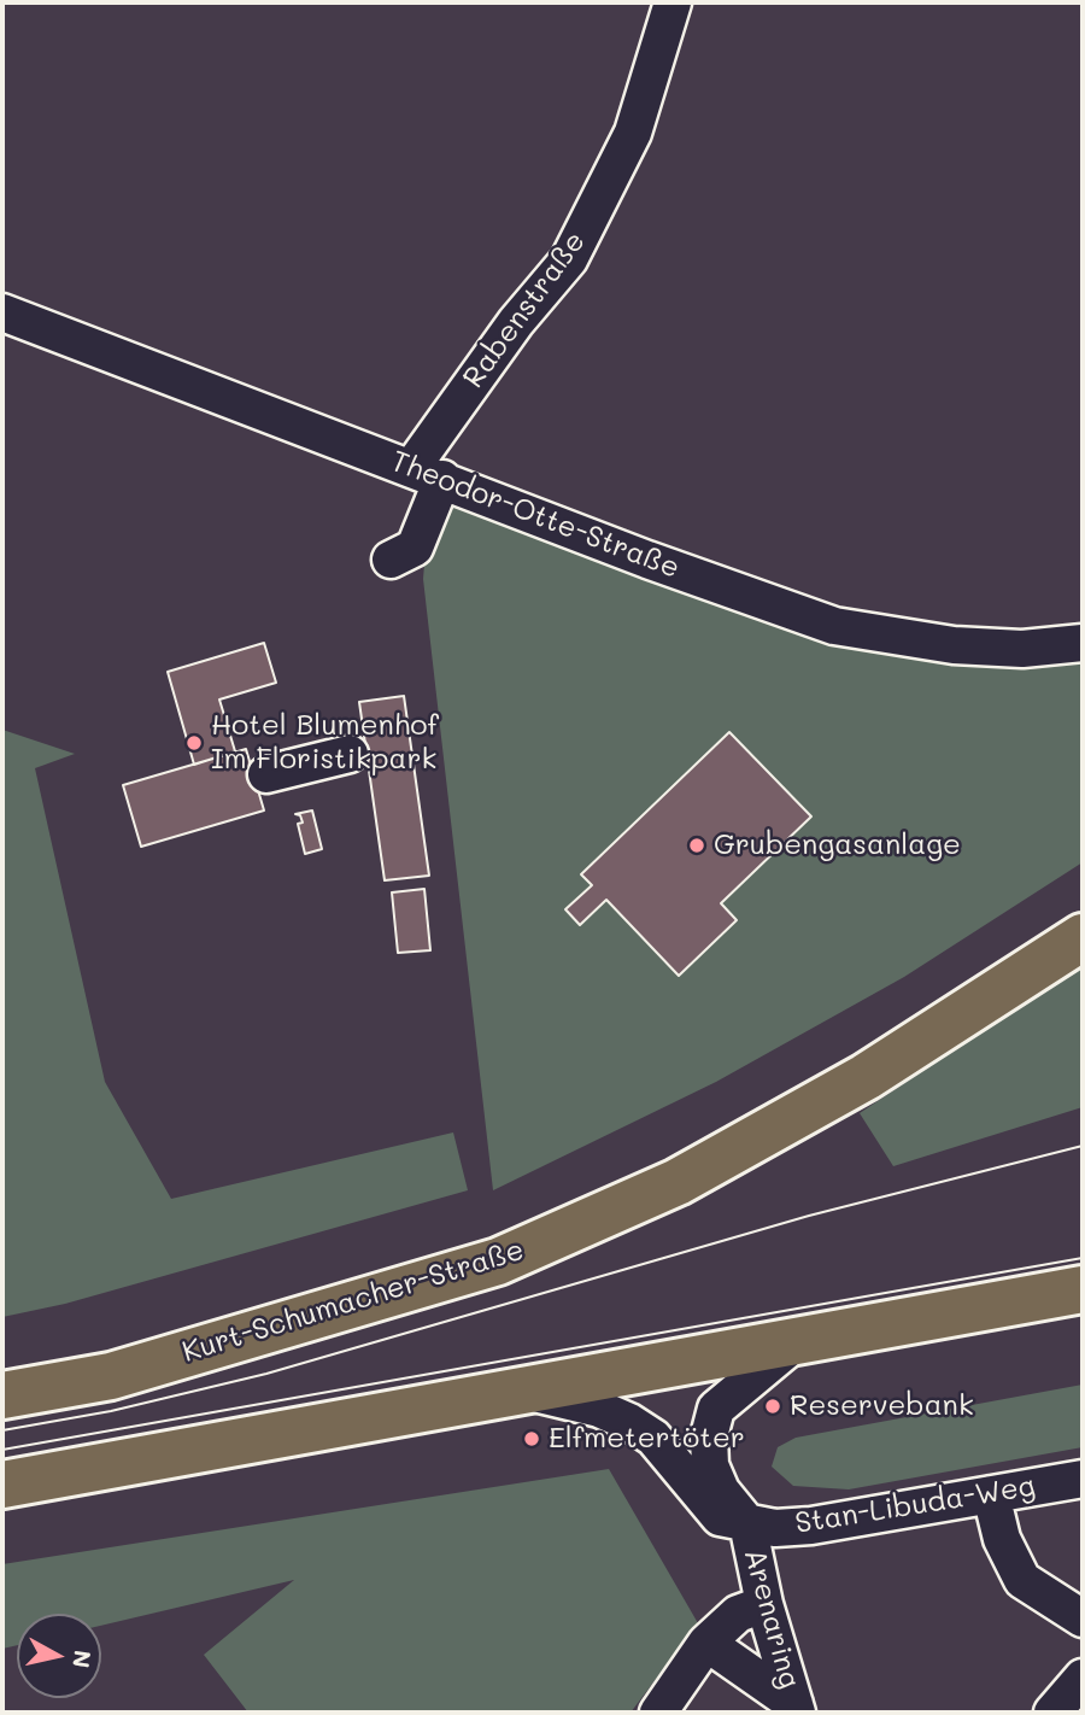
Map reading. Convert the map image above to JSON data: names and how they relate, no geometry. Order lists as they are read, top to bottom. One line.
{"streets":{"main road":["Kurt-Schumacher-Straße"],"street":["Rabenstraße","Theodor-Otte-Straße","Stan-Libuda-Weg","Arenaring"]},"crossings":[["Rabenstraße","Theodor-Otte-Straße"],["Stan-Libuda-Weg","Arenaring"]],"places":["Hotel Blumenhof Im Floristikpark","Grubengasanlage","Reservebank","Elfmetertöter"],"north":"right"}
